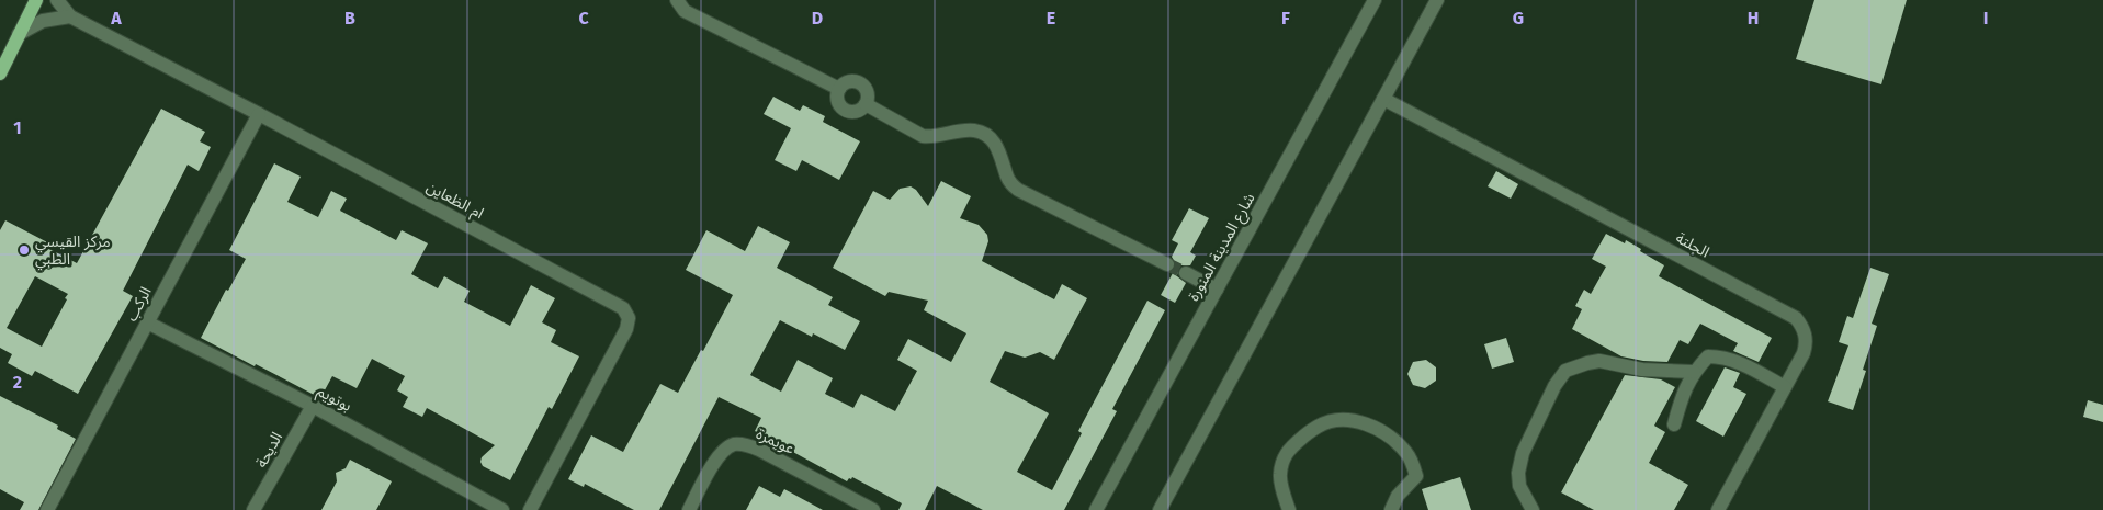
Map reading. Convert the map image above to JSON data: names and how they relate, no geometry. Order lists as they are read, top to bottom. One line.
{"streets":{"street":["ام الظعاين","الجلتة","شارع المدينة المنورة","الركب","بوتويم","عويمرة","الديحة"]},"crossings":[["ام الظعاين","الركب"],["الركب","بوتويم"],["بوتويم","الديحة"]],"places":["مركز القيسي الطبي"],"grid":{"columns":["A","B","C","D","E","F","G","H","I"],"rows":["1","2"]}}
